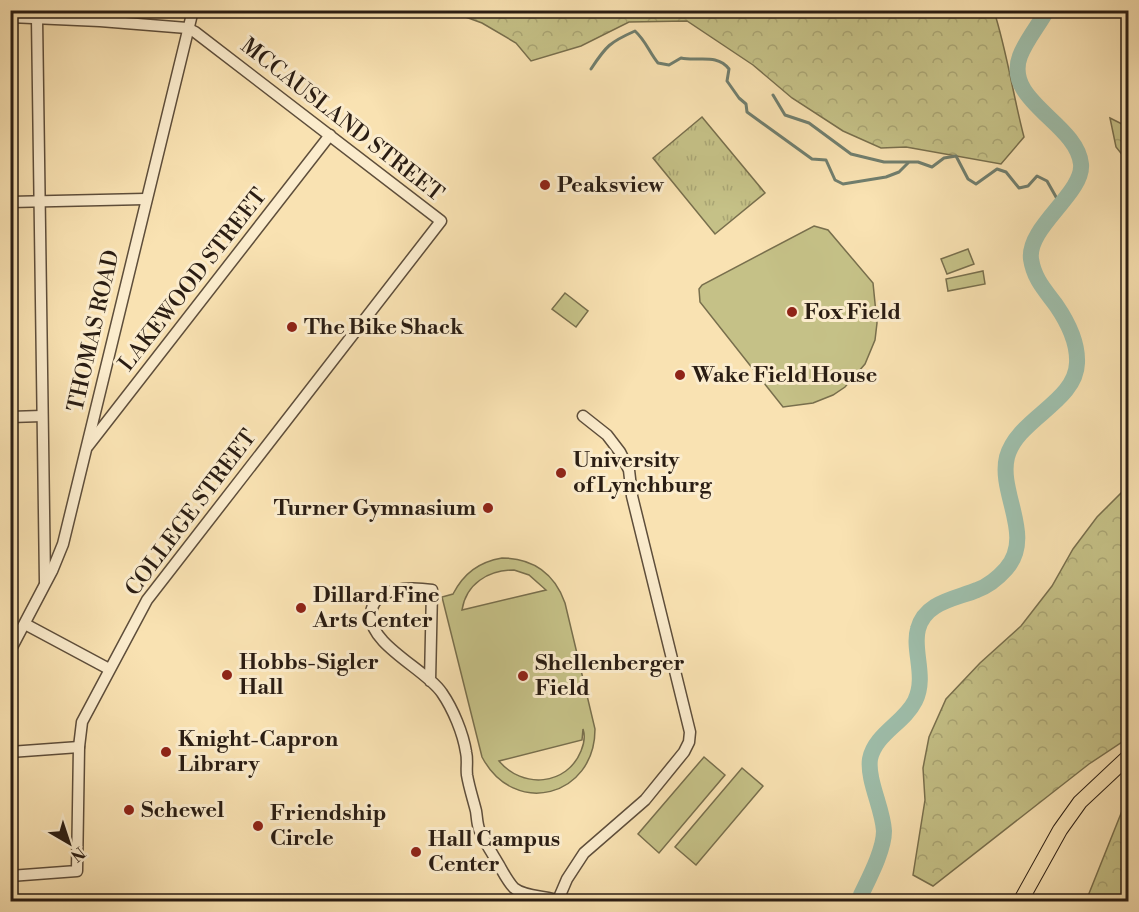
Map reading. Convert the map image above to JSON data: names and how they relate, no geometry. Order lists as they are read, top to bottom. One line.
{"streets":{"street":["MCCAUSLAND STREET","LAKEWOOD STREET","THOMAS ROAD","COLLEGE STREET"]},"crossings":[["MCCAUSLAND STREET","LAKEWOOD STREET"],["MCCAUSLAND STREET","THOMAS ROAD"],["MCCAUSLAND STREET","COLLEGE STREET"],["LAKEWOOD STREET","THOMAS ROAD"]],"places":["Peaksview","Fox Field","The Bike Shack","Wake Field House","University of Lynchburg","Turner Gymnasium","Dillard Fine Arts Center","Hobbs-Sigler Hall","Shellenberger Field","Knight-Capron Library","Schewel","Friendship Circle","Hall Campus Center"],"north":"bottom right"}
